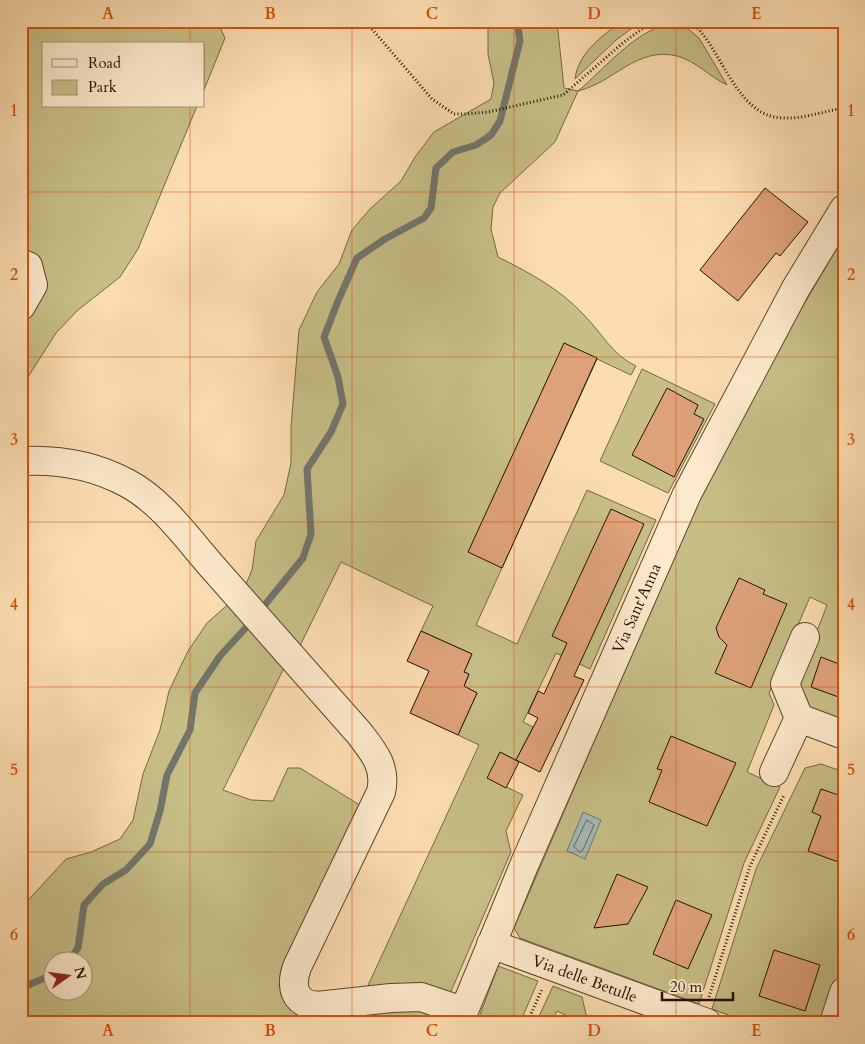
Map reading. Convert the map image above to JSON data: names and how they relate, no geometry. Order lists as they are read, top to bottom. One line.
{"streets":{"street":["Via Sant'Anna","Via delle Betulle"]},"crossings":[["Via Sant'Anna","Via delle Betulle"]],"legend":["Road","Park"],"scale_bar":"20 m","north":"right","grid":{"columns":["A","B","C","D","E"],"rows":["1","2","3","4","5","6"]}}
